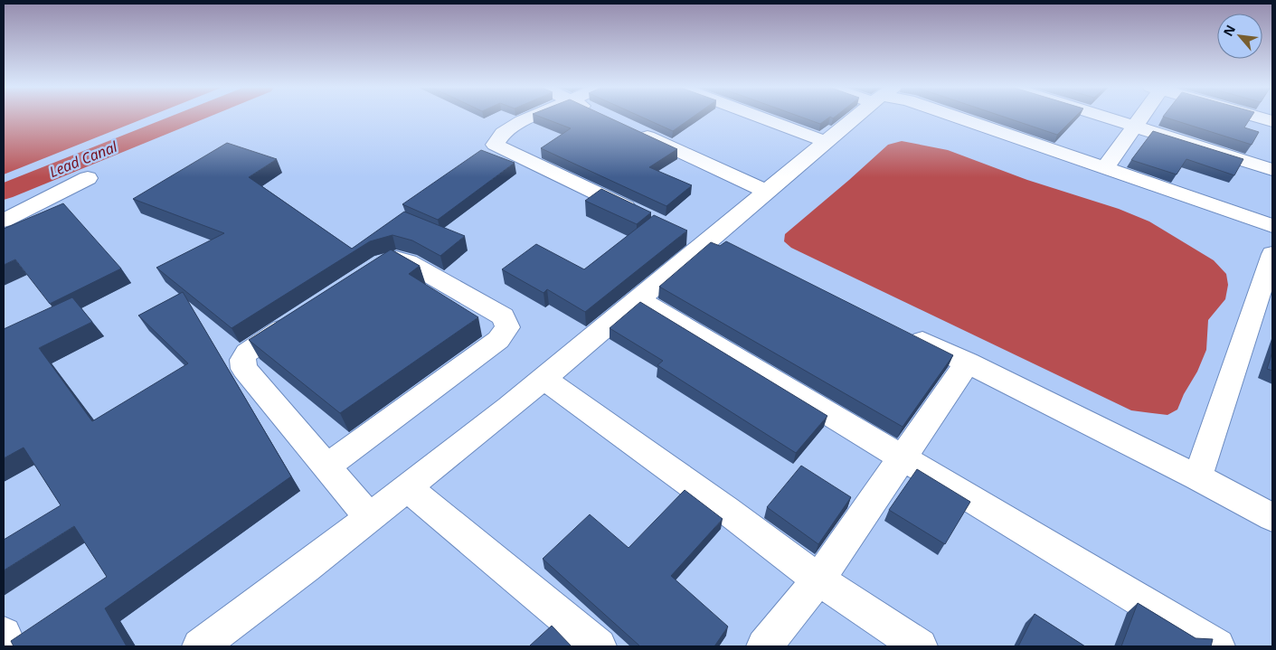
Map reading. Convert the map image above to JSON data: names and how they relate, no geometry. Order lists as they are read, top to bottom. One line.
{"water":["Lead Canal"],"north":"top left"}
